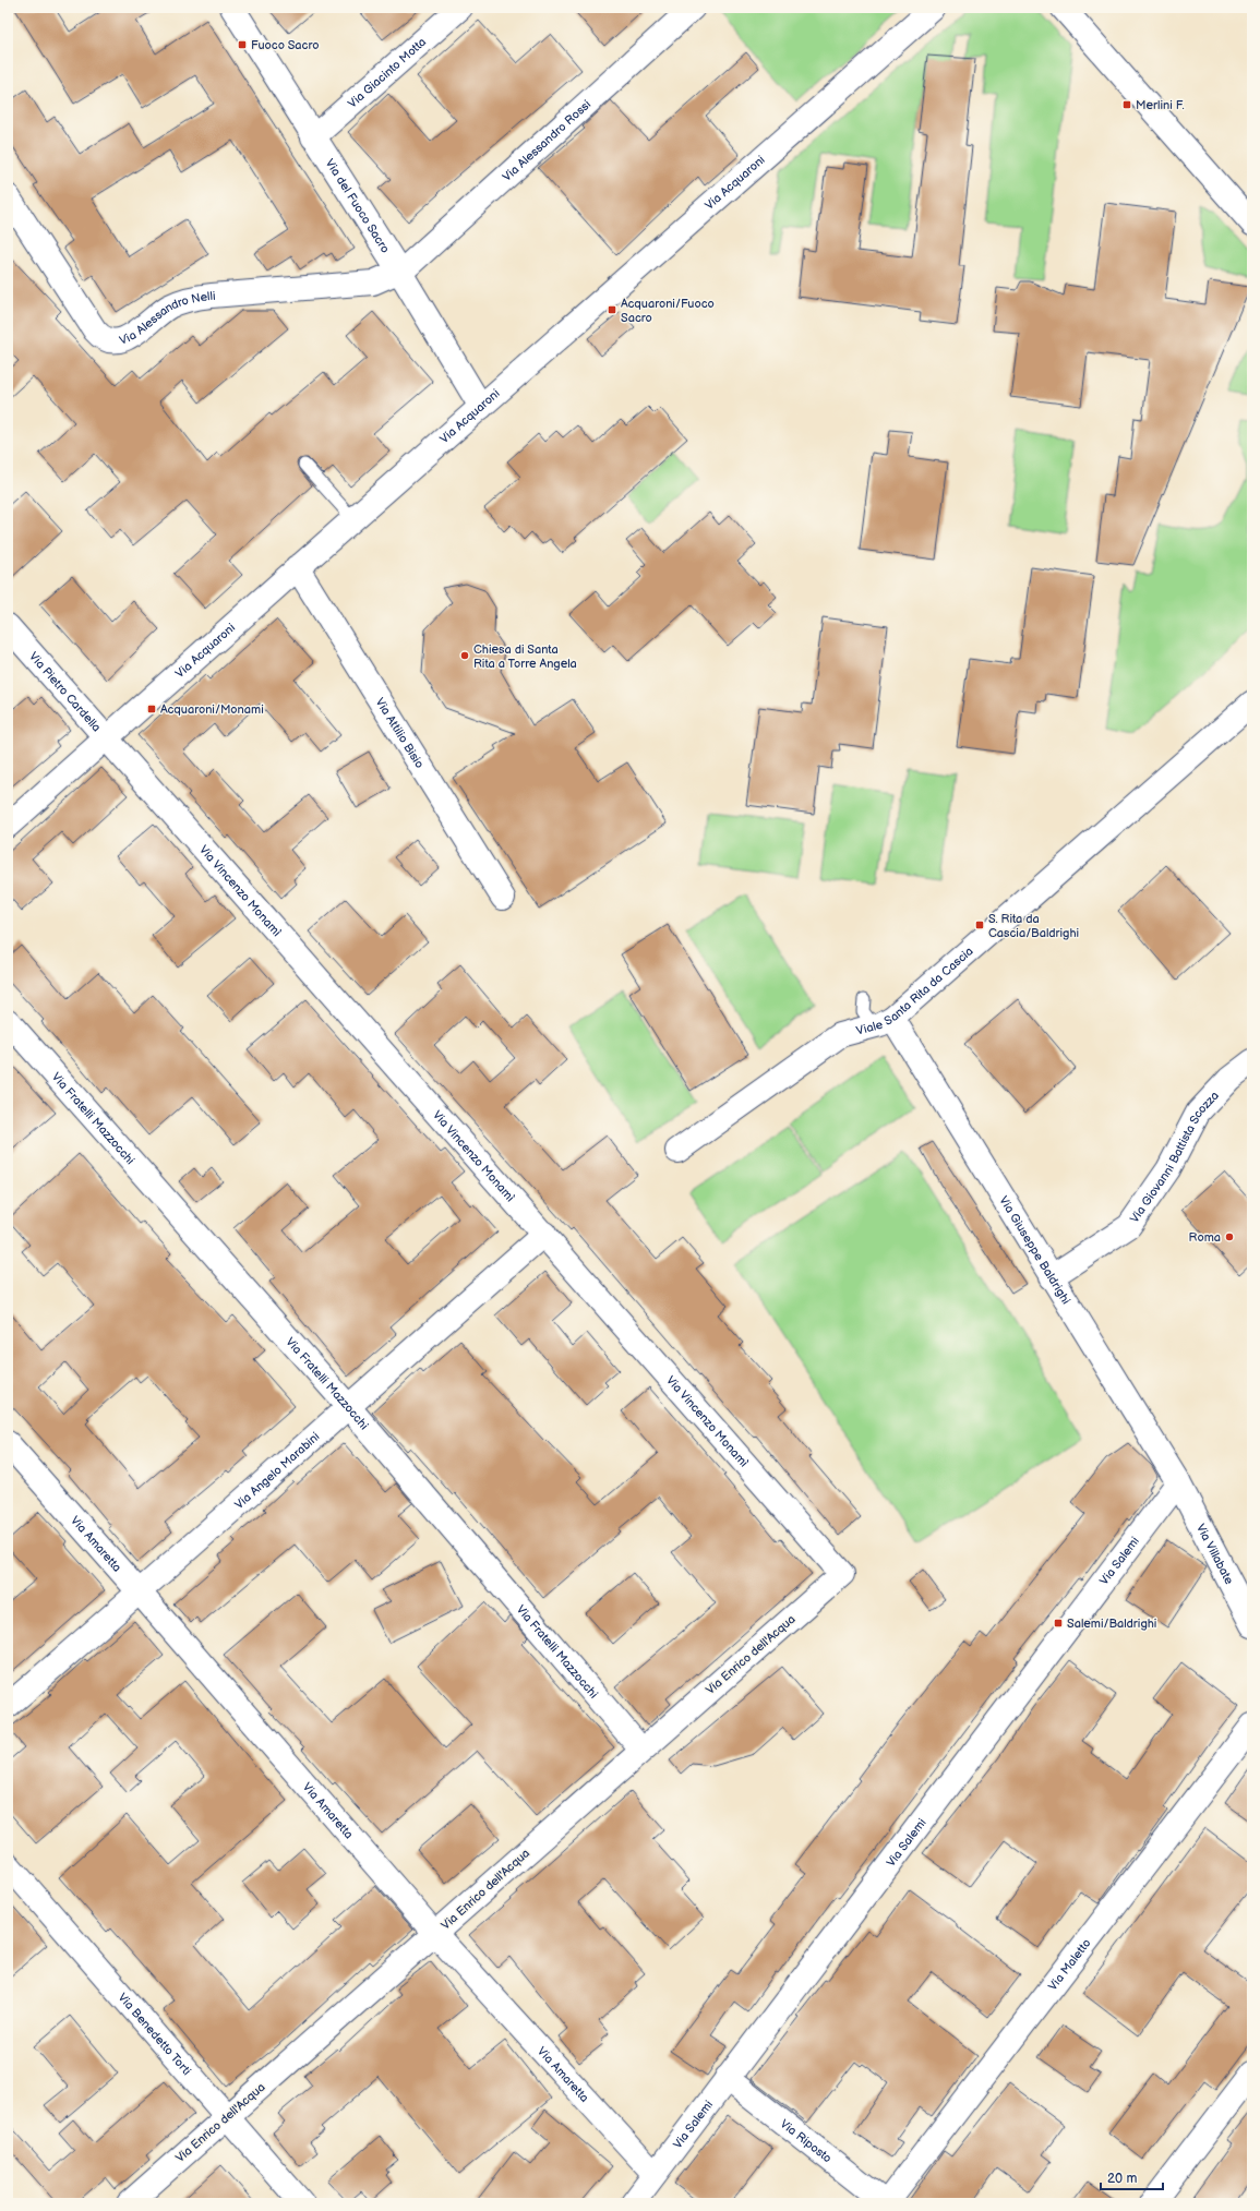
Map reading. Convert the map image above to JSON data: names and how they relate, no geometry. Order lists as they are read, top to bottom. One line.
{"streets":{"street":["Via Giacinto Motta","Via Alessandro Rossi","Via Acquaroni","Via del Fuoco Sacro","Via Alessandro Nelli","Via Pietro Cardella","Via Attilio Bisio","Via Vincenzo Monamì","Viale Santa Rita da Cascia","Via Fratelli Mazzocchi","Via Giovanni Battista Scozza","Via Giuseppe Baldrighi","Via Angelo Marabini","Via Amaretta","Via Villabate","Via Salemi","Via Enrico dell'Acqua","Via Maletto","Via Benedetto Torti","Via Riposto"]},"crossings":[["Via Giacinto Motta","Via del Fuoco Sacro"],["Via Alessandro Rossi","Via del Fuoco Sacro"],["Via Alessandro Rossi","Via Alessandro Nelli"],["Via Acquaroni","Via del Fuoco Sacro"],["Via Acquaroni","Via Pietro Cardella"],["Via Acquaroni","Via Attilio Bisio"],["Via Acquaroni","Via Vincenzo Monamì"],["Via del Fuoco Sacro","Via Alessandro Nelli"],["Via Pietro Cardella","Via Vincenzo Monamì"],["Via Vincenzo Monamì","Via Angelo Marabini"],["Via Vincenzo Monamì","Via Enrico dell'Acqua"],["Viale Santa Rita da Cascia","Via Giuseppe Baldrighi"],["Via Fratelli Mazzocchi","Via Angelo Marabini"],["Via Fratelli Mazzocchi","Via Enrico dell'Acqua"],["Via Giovanni Battista Scozza","Via Giuseppe Baldrighi"],["Via Giuseppe Baldrighi","Via Villabate"],["Via Giuseppe Baldrighi","Via Salemi"],["Via Angelo Marabini","Via Amaretta"],["Via Amaretta","Via Salemi"],["Via Amaretta","Via Enrico dell'Acqua"],["Via Villabate","Via Salemi"],["Via Salemi","Via Riposto"],["Via Enrico dell'Acqua","Via Benedetto Torti"],["Via Maletto","Via Riposto"]],"places":{"transit":["Fuoco Sacro","Merlini F.","Acquaroni/Fuoco Sacro","Acquaroni/Monami","S. Rita da Cascia/Baldrighi","Salemi/Baldrighi"],"other":["Chiesa di Santa Rita a Torre Angela","Roma"]},"scale_bar":"20 m"}
